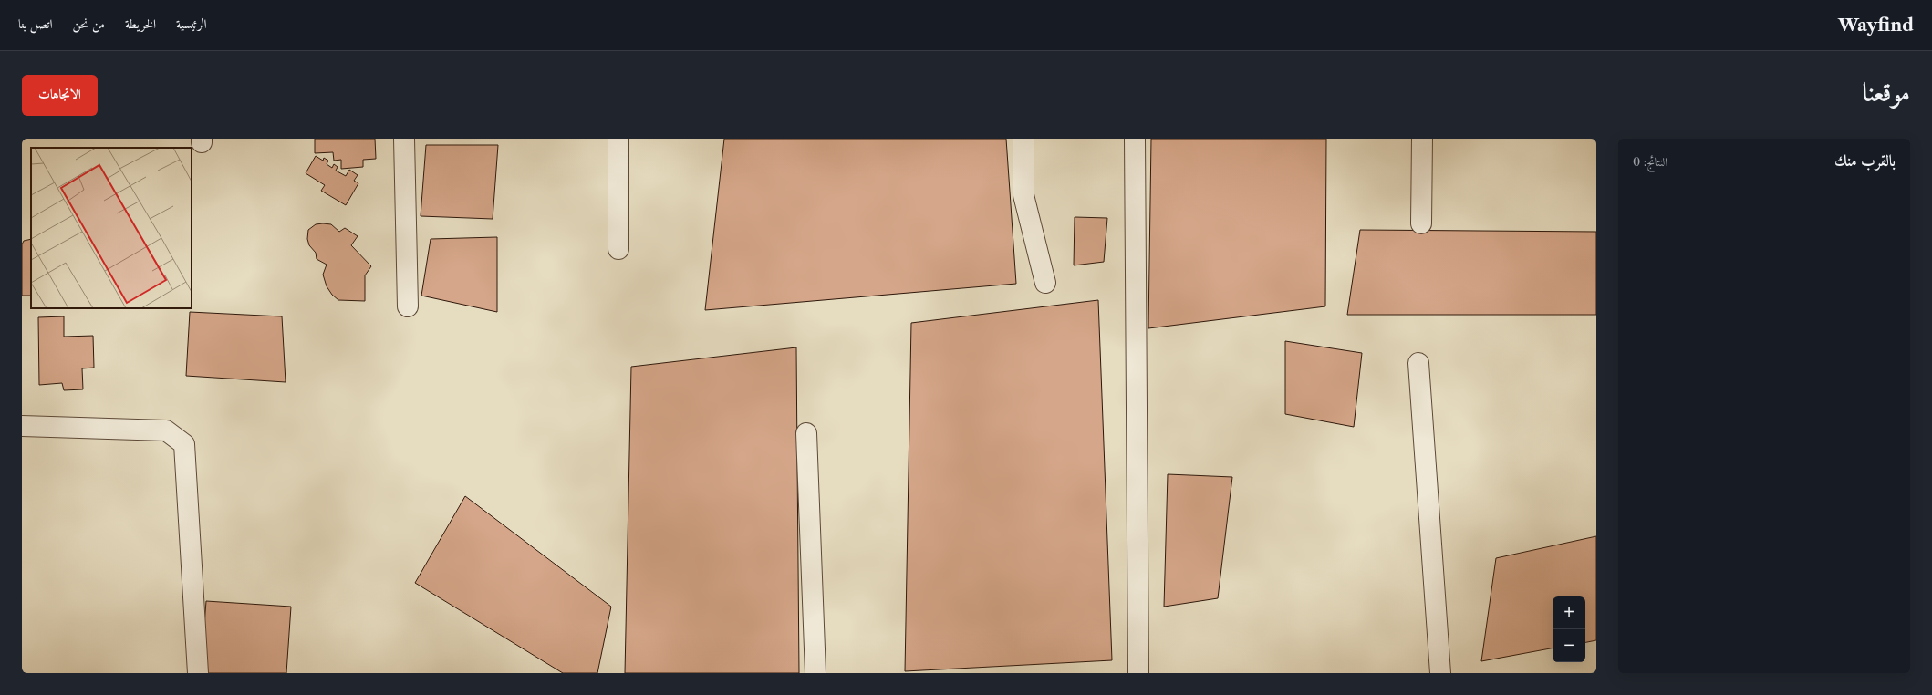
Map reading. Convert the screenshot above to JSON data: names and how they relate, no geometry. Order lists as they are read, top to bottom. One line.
{"page":{"header":"Wayfind","nav":["الرئيسية","الخريطة","من نحن","اتصل بنا"],"title":"موقعنا","buttons":"الاتجاهات","heading":["بالقرب منك","النتائج: 0"],"map_buttons":["+","−"]}}
